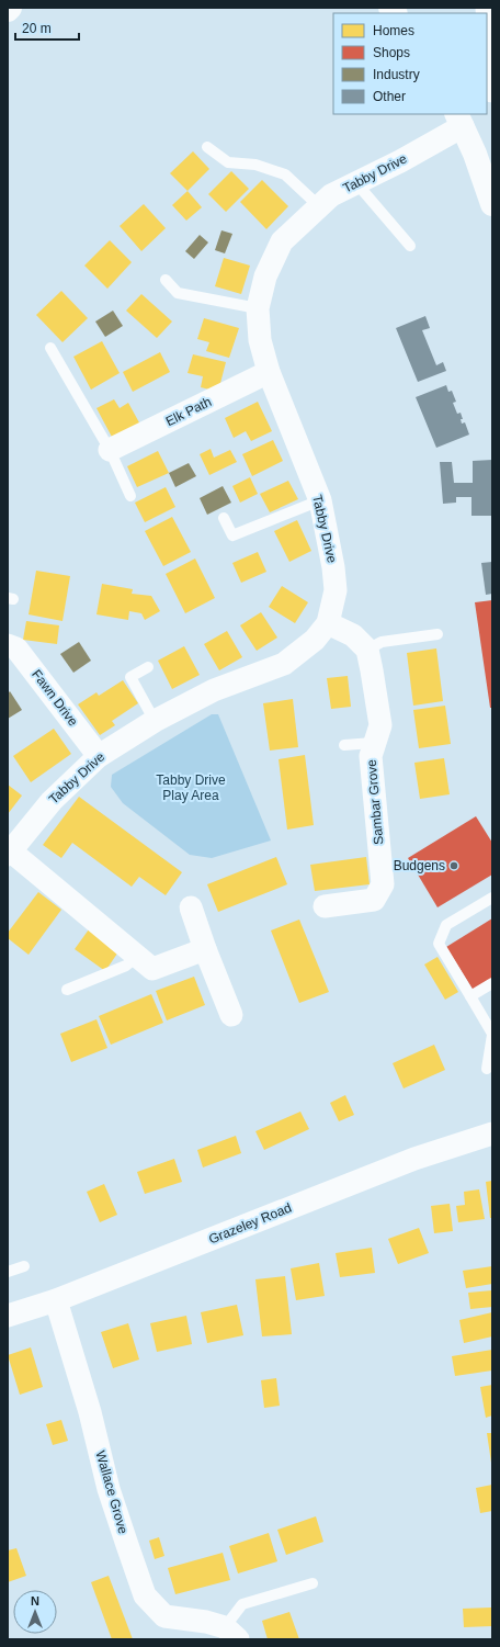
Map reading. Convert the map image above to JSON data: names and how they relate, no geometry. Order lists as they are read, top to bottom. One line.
{"streets":{"street":["Tabby Drive","Elk Path","Fawn Drive","Sambar Grove","Grazeley Road","Wallace Grove"]},"crossings":[["Tabby Drive","Elk Path"],["Tabby Drive","Fawn Drive"],["Grazeley Road","Wallace Grove"]],"parks":["Tabby Drive Play Area"],"places":["Budgens"],"legend":["Homes","Shops","Industry","Other"],"scale_bar":"20 m","north":"top"}
